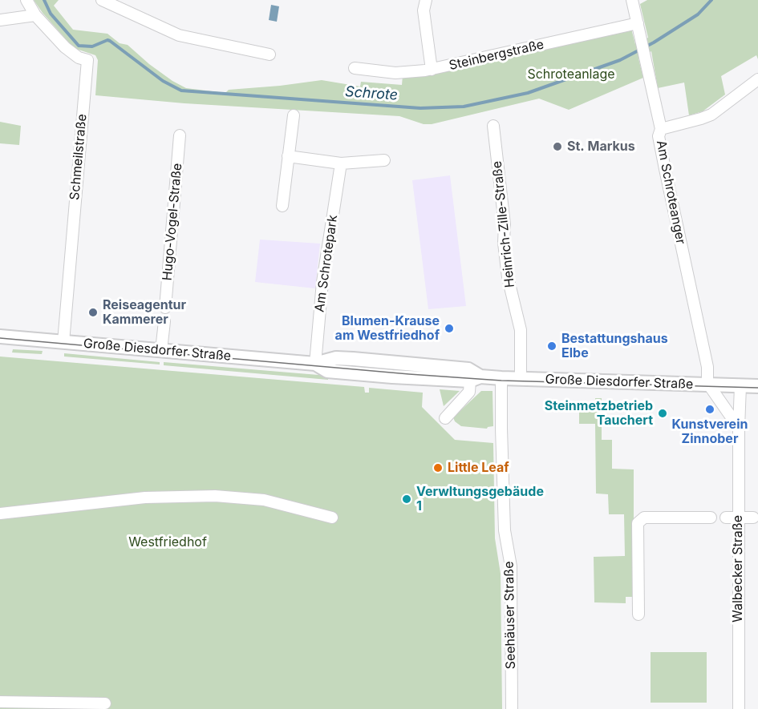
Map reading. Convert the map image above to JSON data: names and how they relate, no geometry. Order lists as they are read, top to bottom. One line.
{"streets":{"main road":["Große Diesdorfer Straße"],"street":["Steinbergstraße","Schmeilstraße","Am Schroteanger","Hugo-Vogel-Straße","Heinrich-Zille-Straße","Am Schrotepark","Walbecker Straße","Seehäuser Straße"]},"crossings":[["Steinbergstraße","Am Schroteanger"],["Schmeilstraße","Große Diesdorfer Straße"],["Am Schroteanger","Große Diesdorfer Straße"],["Heinrich-Zille-Straße","Große Diesdorfer Straße"],["Am Schrotepark","Große Diesdorfer Straße"],["Große Diesdorfer Straße","Walbecker Straße"],["Große Diesdorfer Straße","Seehäuser Straße"]],"water":["Schrote"],"parks":["Schroteanlage","Westfriedhof"],"places":["St. Markus","Reiseagentur Kammerer","Blumen-Krause am Westfriedhof","Bestattungshaus Elbe","Kunstverein Zinnober","Steinmetzbetrieb Tauchert","Little Leaf","Verwltungsgebäude 1"]}
